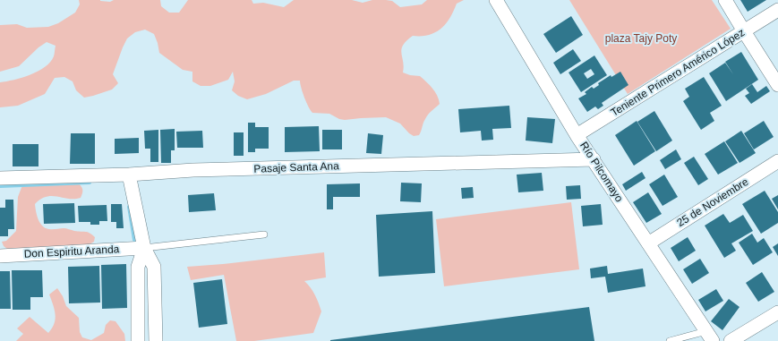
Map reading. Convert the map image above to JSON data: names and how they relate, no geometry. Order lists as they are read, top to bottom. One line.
{"streets":{"street":["Teniente Primero Américo López","Pasaje Santa Ana","Río Pilcomayo","25 de Noviembre","Don Espiritu Aranda"]},"crossings":[["Teniente Primero Américo López","Río Pilcomayo"],["Pasaje Santa Ana","Río Pilcomayo"],["Río Pilcomayo","25 de Noviembre"]],"parks":["plaza Tajy Poty"]}
